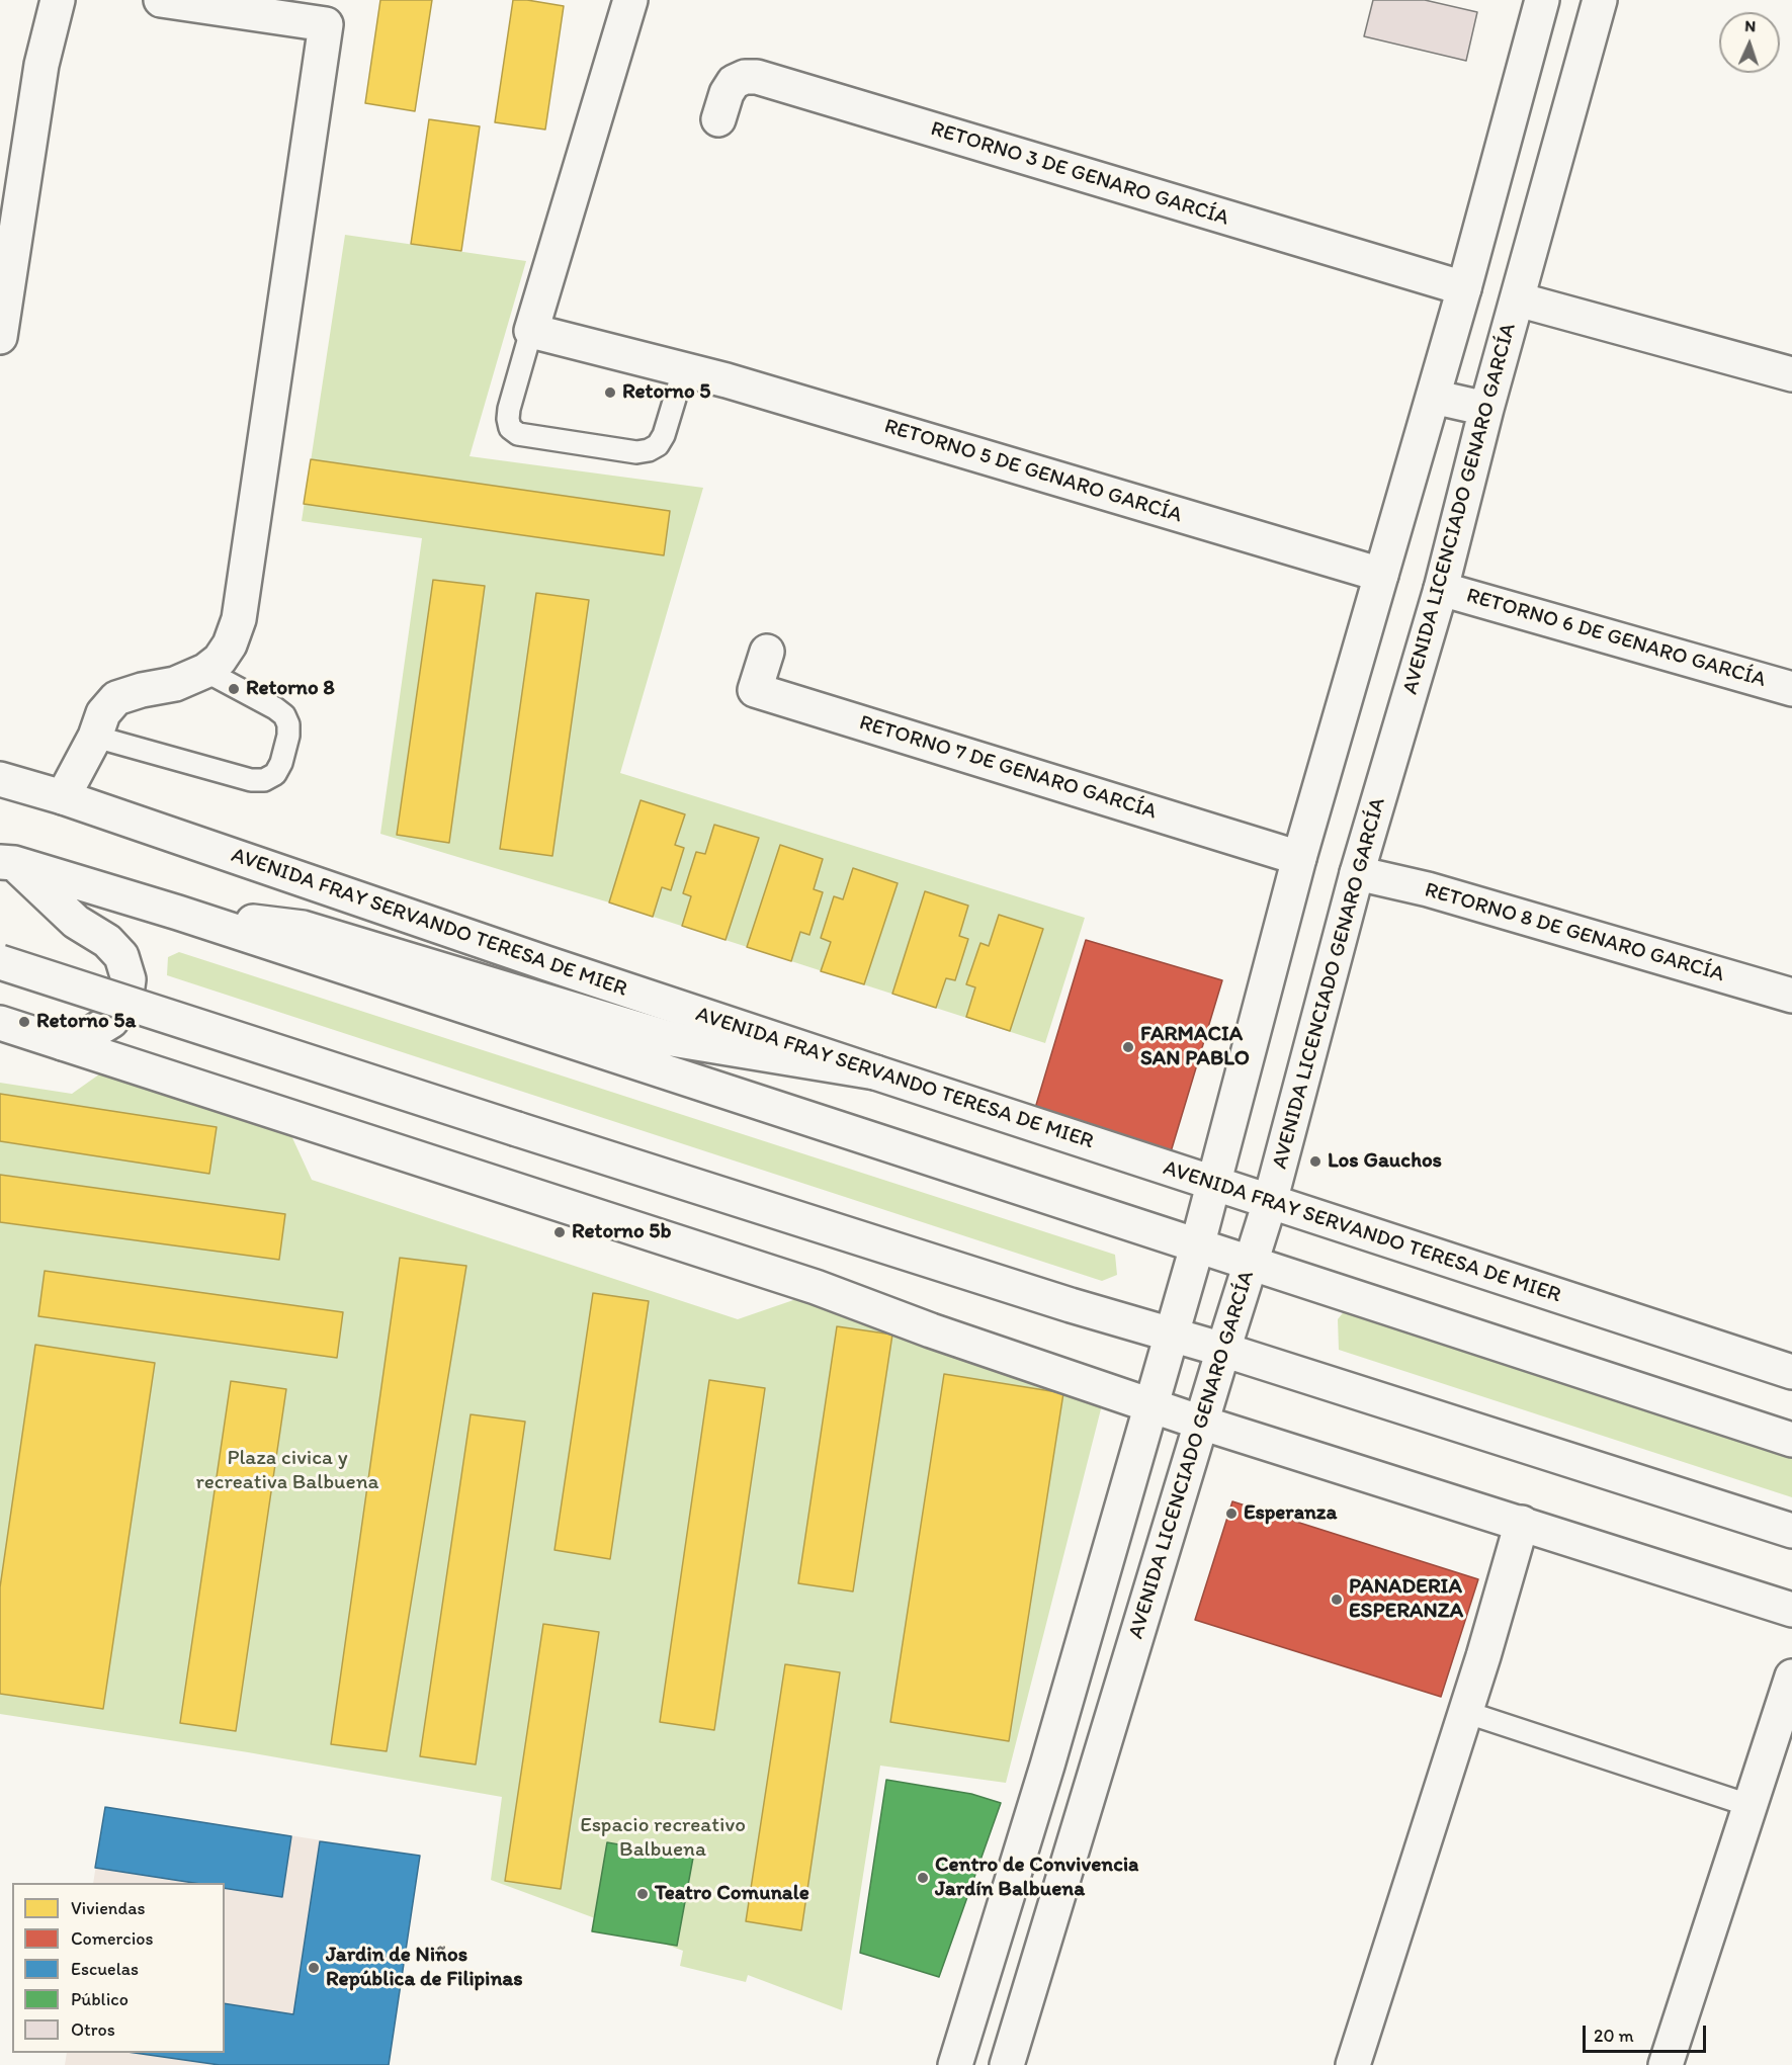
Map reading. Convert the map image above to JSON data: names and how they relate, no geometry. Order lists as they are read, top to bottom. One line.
{"streets":{"street":["RETORNO 3 DE GENARO GARCÍA","RETORNO 5 DE GENARO GARCÍA","AVENIDA LICENCIADO GENARO GARCÍA","RETORNO 6 DE GENARO GARCÍA","RETORNO 7 DE GENARO GARCÍA","AVENIDA FRAY SERVANDO TERESA DE MIER","RETORNO 8 DE GENARO GARCÍA"]},"crossings":[["AVENIDA LICENCIADO GENARO GARCÍA","RETORNO 6 DE GENARO GARCÍA"],["AVENIDA LICENCIADO GENARO GARCÍA","AVENIDA FRAY SERVANDO TERESA DE MIER"],["AVENIDA LICENCIADO GENARO GARCÍA","RETORNO 8 DE GENARO GARCÍA"]],"parks":["Plaza civica y recreativa Balbuena","Espacio recreativo Balbuena"],"places":["Retorno 5","Retorno 8","Retorno 5a","FARMACIA SAN PABLO","Los Gauchos","Retorno 5b","Esperanza","PANADERIA ESPERANZA","Centro de Convivencia Jardín Balbuena","Teatro Comunale","Jardin de Niños República de Filipinas"],"legend":["Viviendas","Comercios","Escuelas","Público","Otros"],"scale_bar":"20 m","north":"top"}
